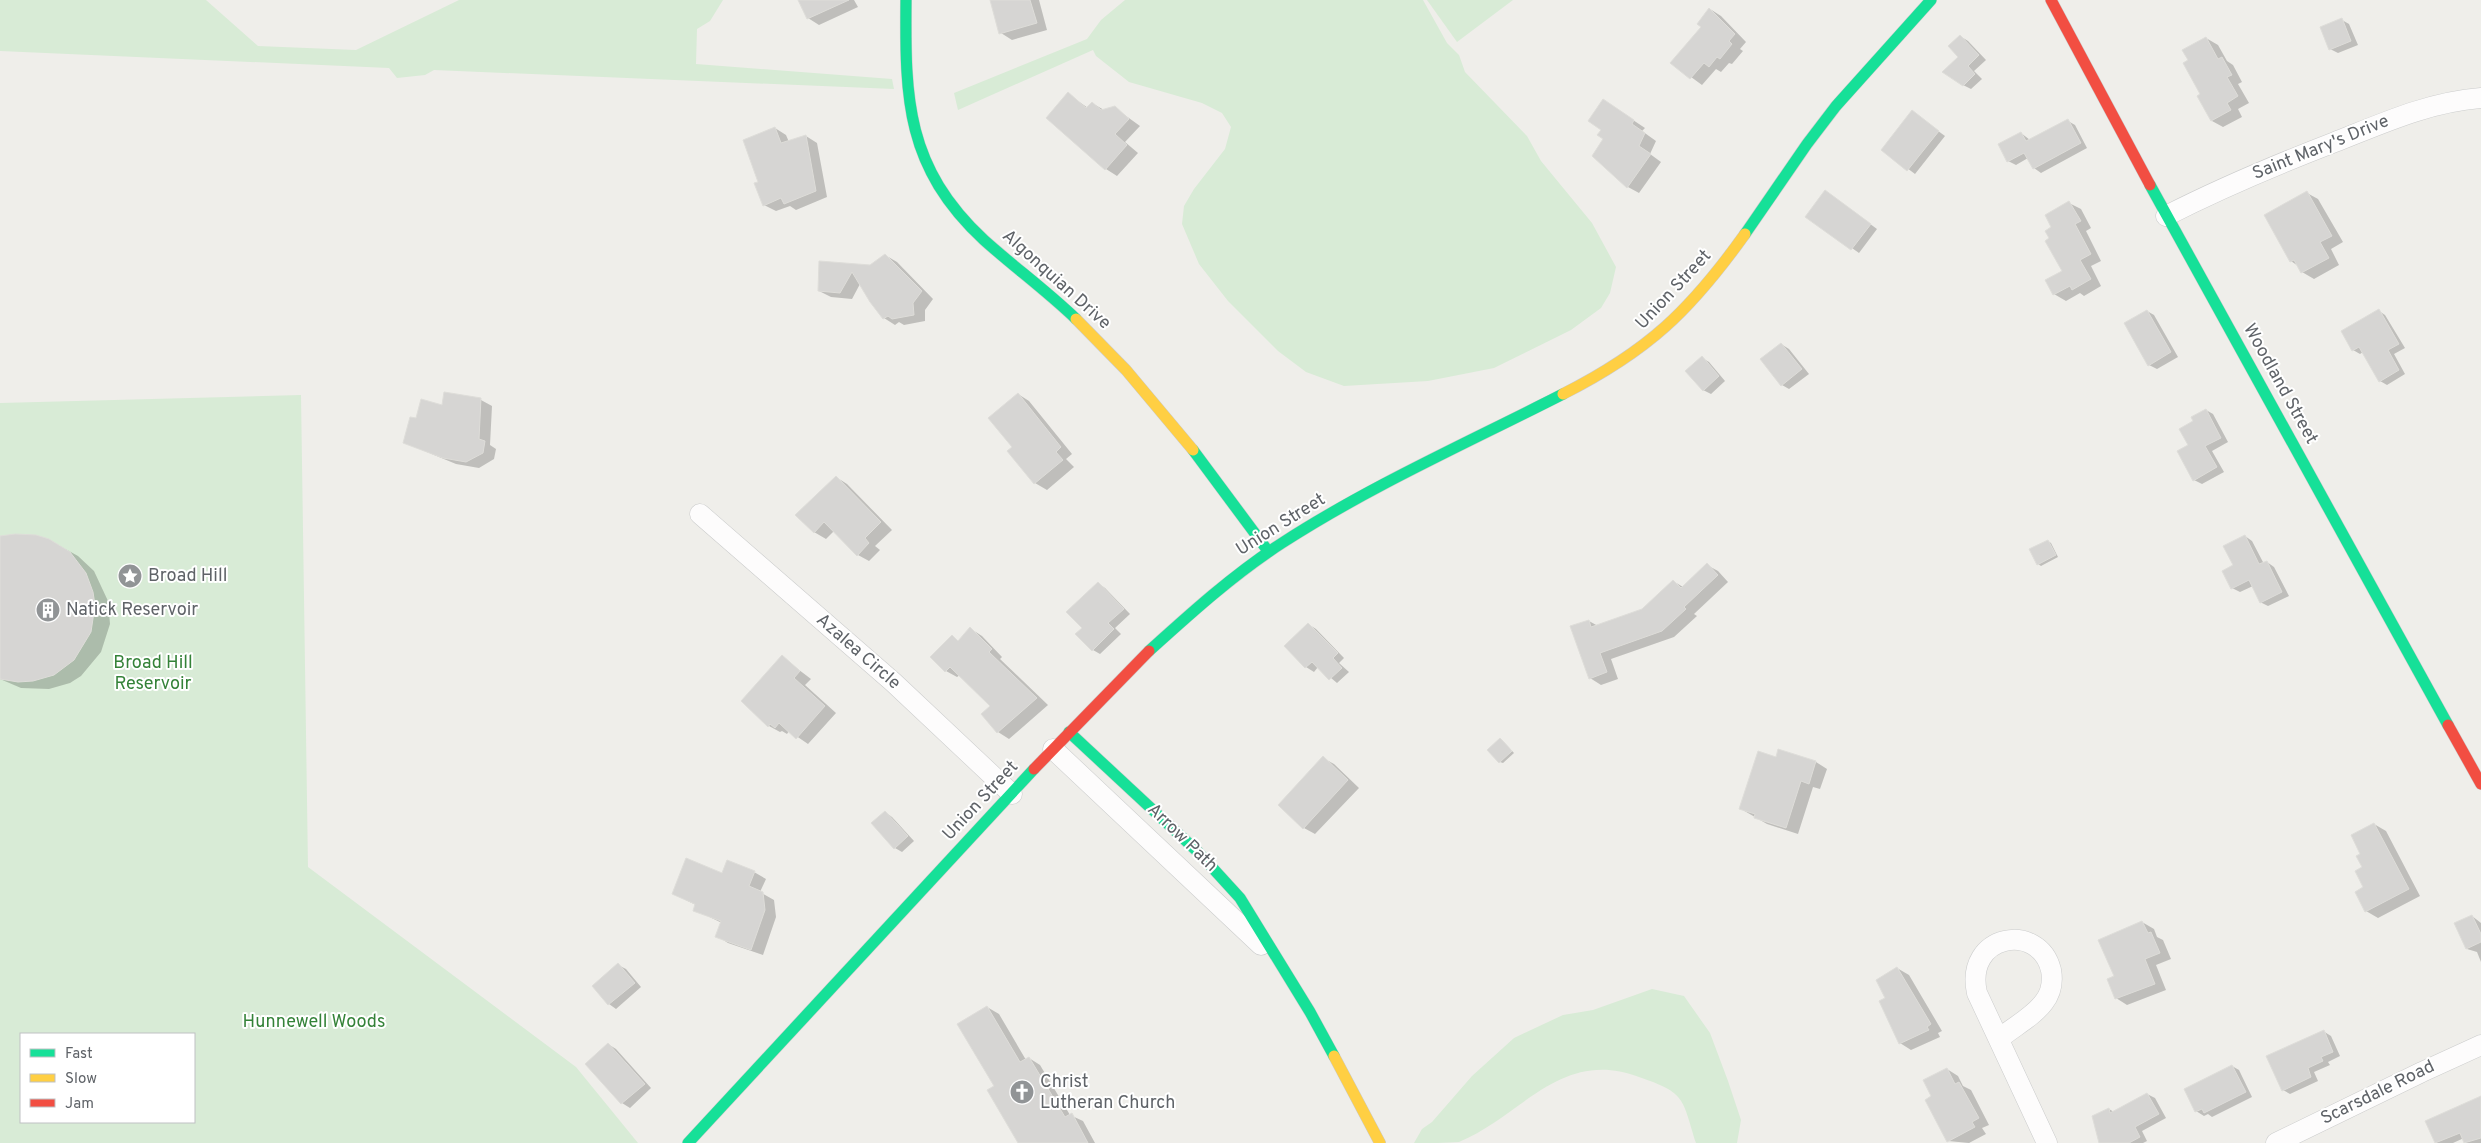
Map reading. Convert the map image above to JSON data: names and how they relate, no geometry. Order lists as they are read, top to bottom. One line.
{"streets":{"street":["Saint Mary's Drive","Algonquian Drive","Union Street","Woodland Street","Azalea Circle","Arrow Path","Scarsdale Road"]},"crossings":[["Saint Mary's Drive","Woodland Street"],["Algonquian Drive","Union Street"],["Union Street","Azalea Circle"],["Union Street","Arrow Path"]],"parks":["Broad Hill Reservoir","Hunnewell Woods"],"places":{"place":["Broad Hill"],"building":["Natick Reservoir"],"church":["Christ Lutheran Church"]},"legend":["Fast","Slow","Jam"]}
